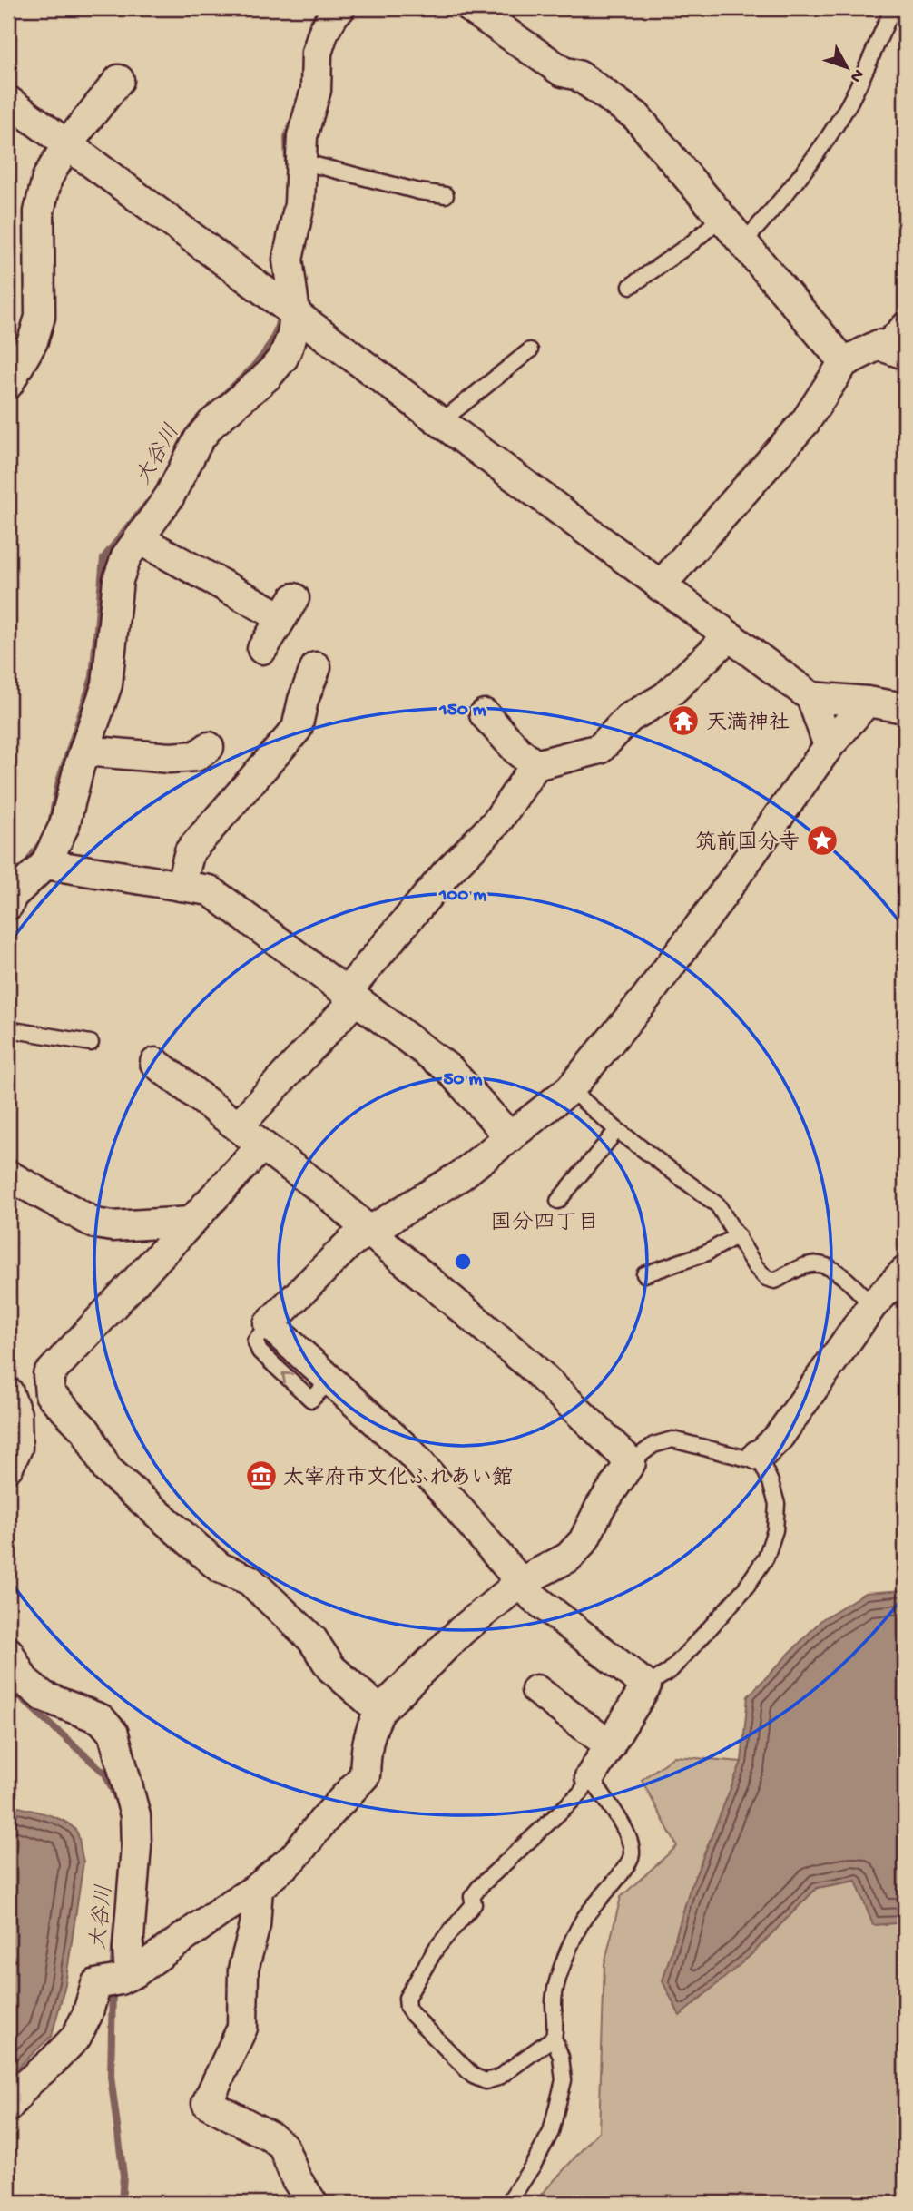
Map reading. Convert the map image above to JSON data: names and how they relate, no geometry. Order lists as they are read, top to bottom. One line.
{"districts":["国分四丁目"],"water":["大谷川"],"places":{"temple":["天満神社"],"place":["筑前国分寺"],"museum":["太宰府市文化ふれあい館"]},"north":"bottom right","rings":["150 m","100 m","50 m"]}
